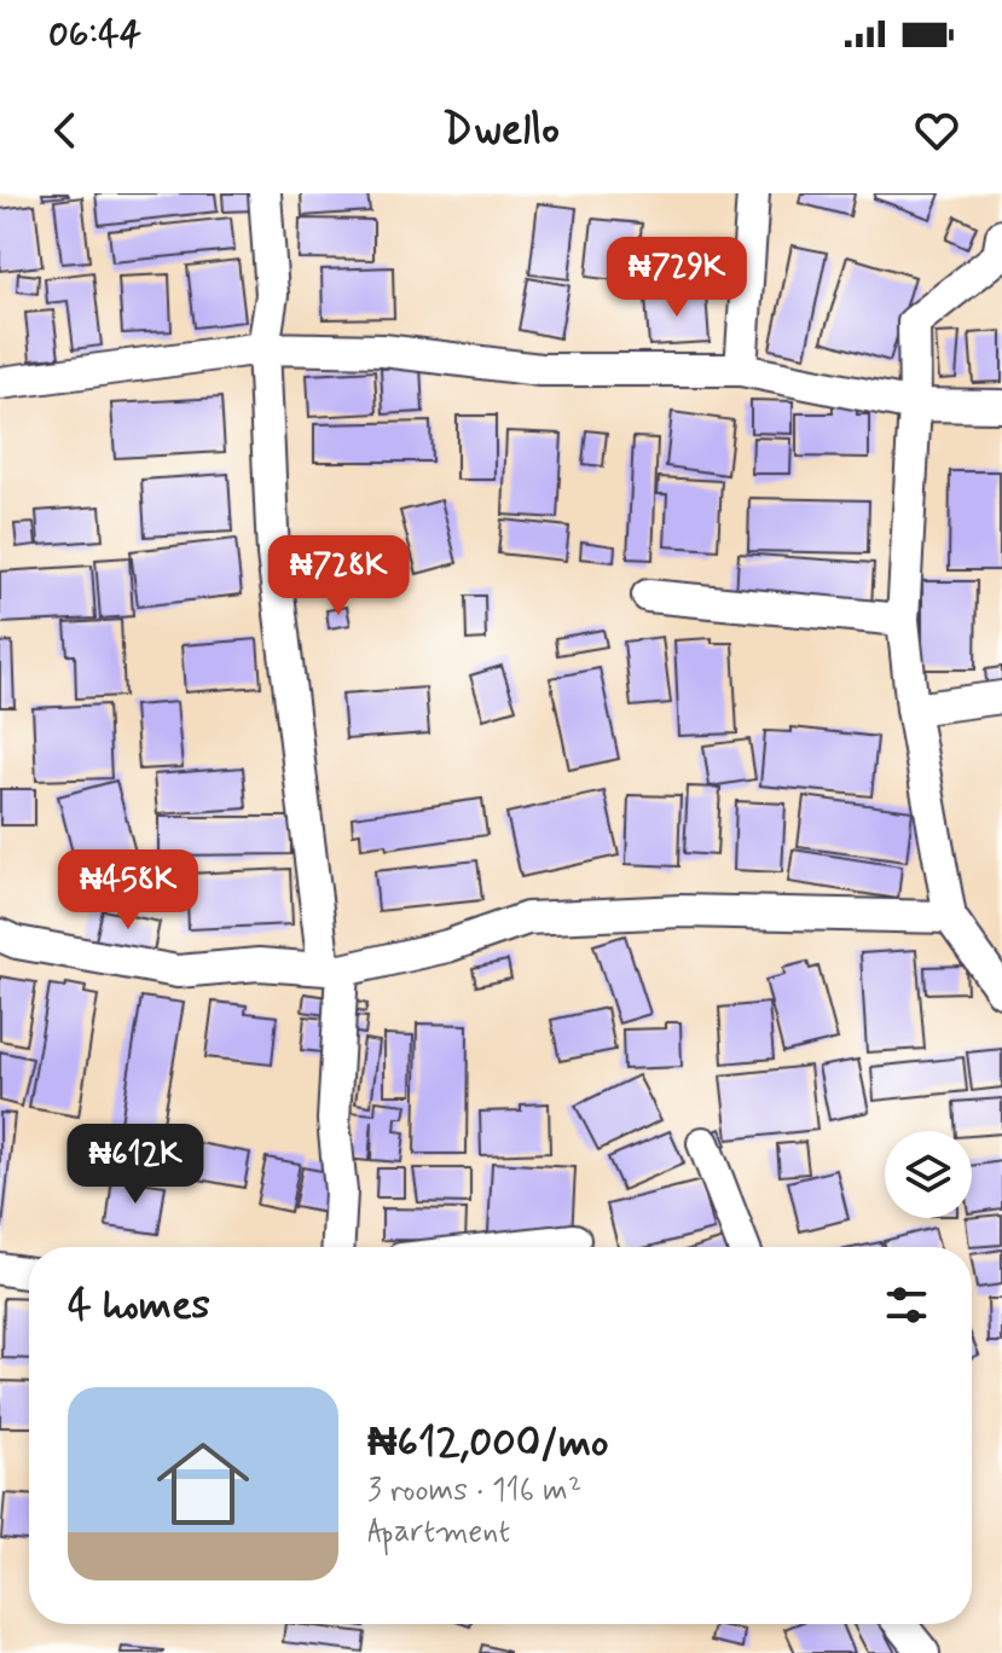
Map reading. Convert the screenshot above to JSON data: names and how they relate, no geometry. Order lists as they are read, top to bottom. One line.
{"page":{"status":"06:44","header":"Dwello","price":["₦729K","₦728K","₦458K","₦612K"],"heading":"4 homes","list":[{"name":"₦612,000/mo","note":"3 rooms · 116 m² · Apartment"}]}}
